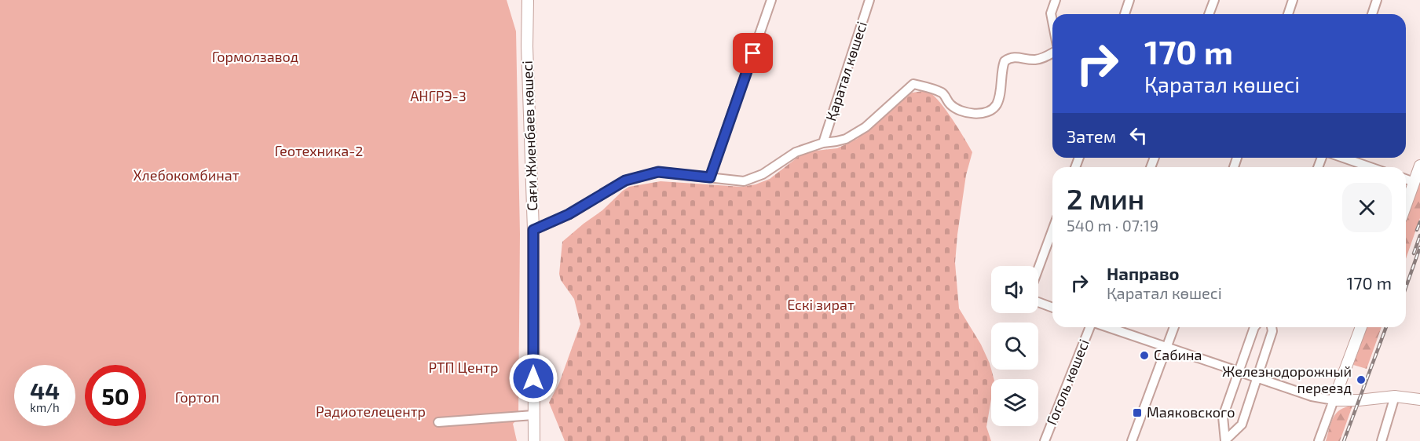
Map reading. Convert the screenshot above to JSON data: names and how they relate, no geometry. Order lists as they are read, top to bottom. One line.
{"streets":{"main road":["Сағи Жиенбаев көшесі"],"street":["Қаратал көшесі","Гоголь көшесі"]},"crossings":[["Қаратал көшесі","Сағи Жиенбаев көшесі"]],"parks":["Гормолзавод","АНГРЭ-3","Геотехника-2","Хлебокомбинат","Ескі зират","РТП Центр","Гортоп","Радиотелецентр"],"places":{"other":["Сабина","Железнодорожный переезд"],"transit":["Маяковского"]},"page":{"turn":["170 m","Қаратал көшесі"],"then":"Затем","heading":["2 мин","540 m · 07:19"],"list":[{"name":"Направо","note":"Қаратал көшесі","value":"170 m"}],"speed":"44 km/h","limit":"50"}}
